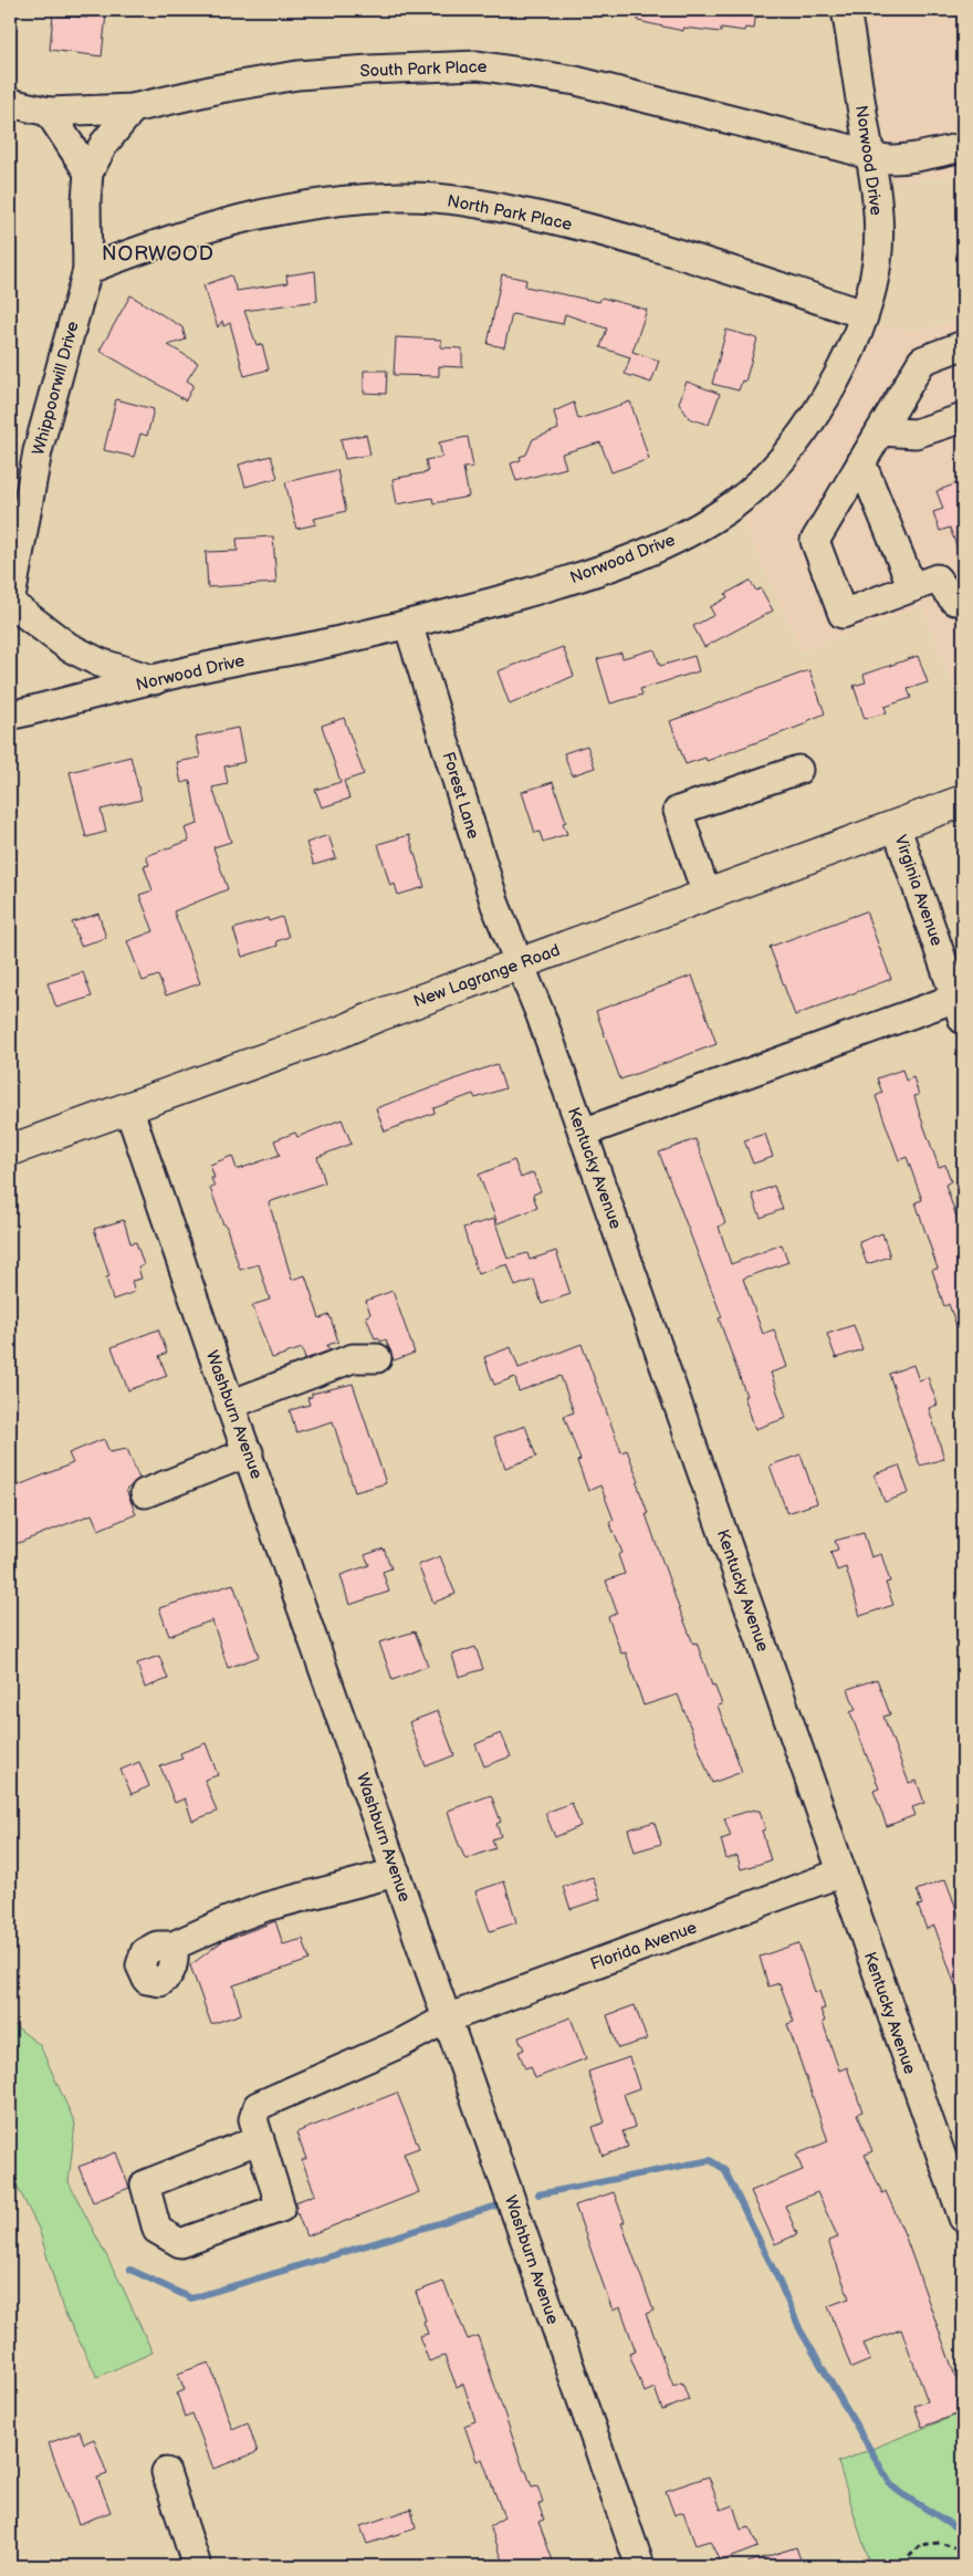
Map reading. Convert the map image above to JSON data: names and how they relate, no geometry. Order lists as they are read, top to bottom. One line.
{"streets":{"main road":["New Lagrange Road"],"street":["South Park Place","Norwood Drive","North Park Place","Whippoorwill Drive","Forest Lane","Virginia Avenue","Kentucky Avenue","Washburn Avenue","Florida Avenue"]},"crossings":[["South Park Place","Norwood Drive"],["South Park Place","Whippoorwill Drive"],["Norwood Drive","North Park Place"],["Norwood Drive","Forest Lane"],["North Park Place","Whippoorwill Drive"],["Forest Lane","New Lagrange Road"],["Forest Lane","Kentucky Avenue"],["Virginia Avenue","New Lagrange Road"],["New Lagrange Road","Kentucky Avenue"],["New Lagrange Road","Washburn Avenue"],["Kentucky Avenue","Florida Avenue"],["Washburn Avenue","Florida Avenue"]],"districts":["NORWOOD"]}
